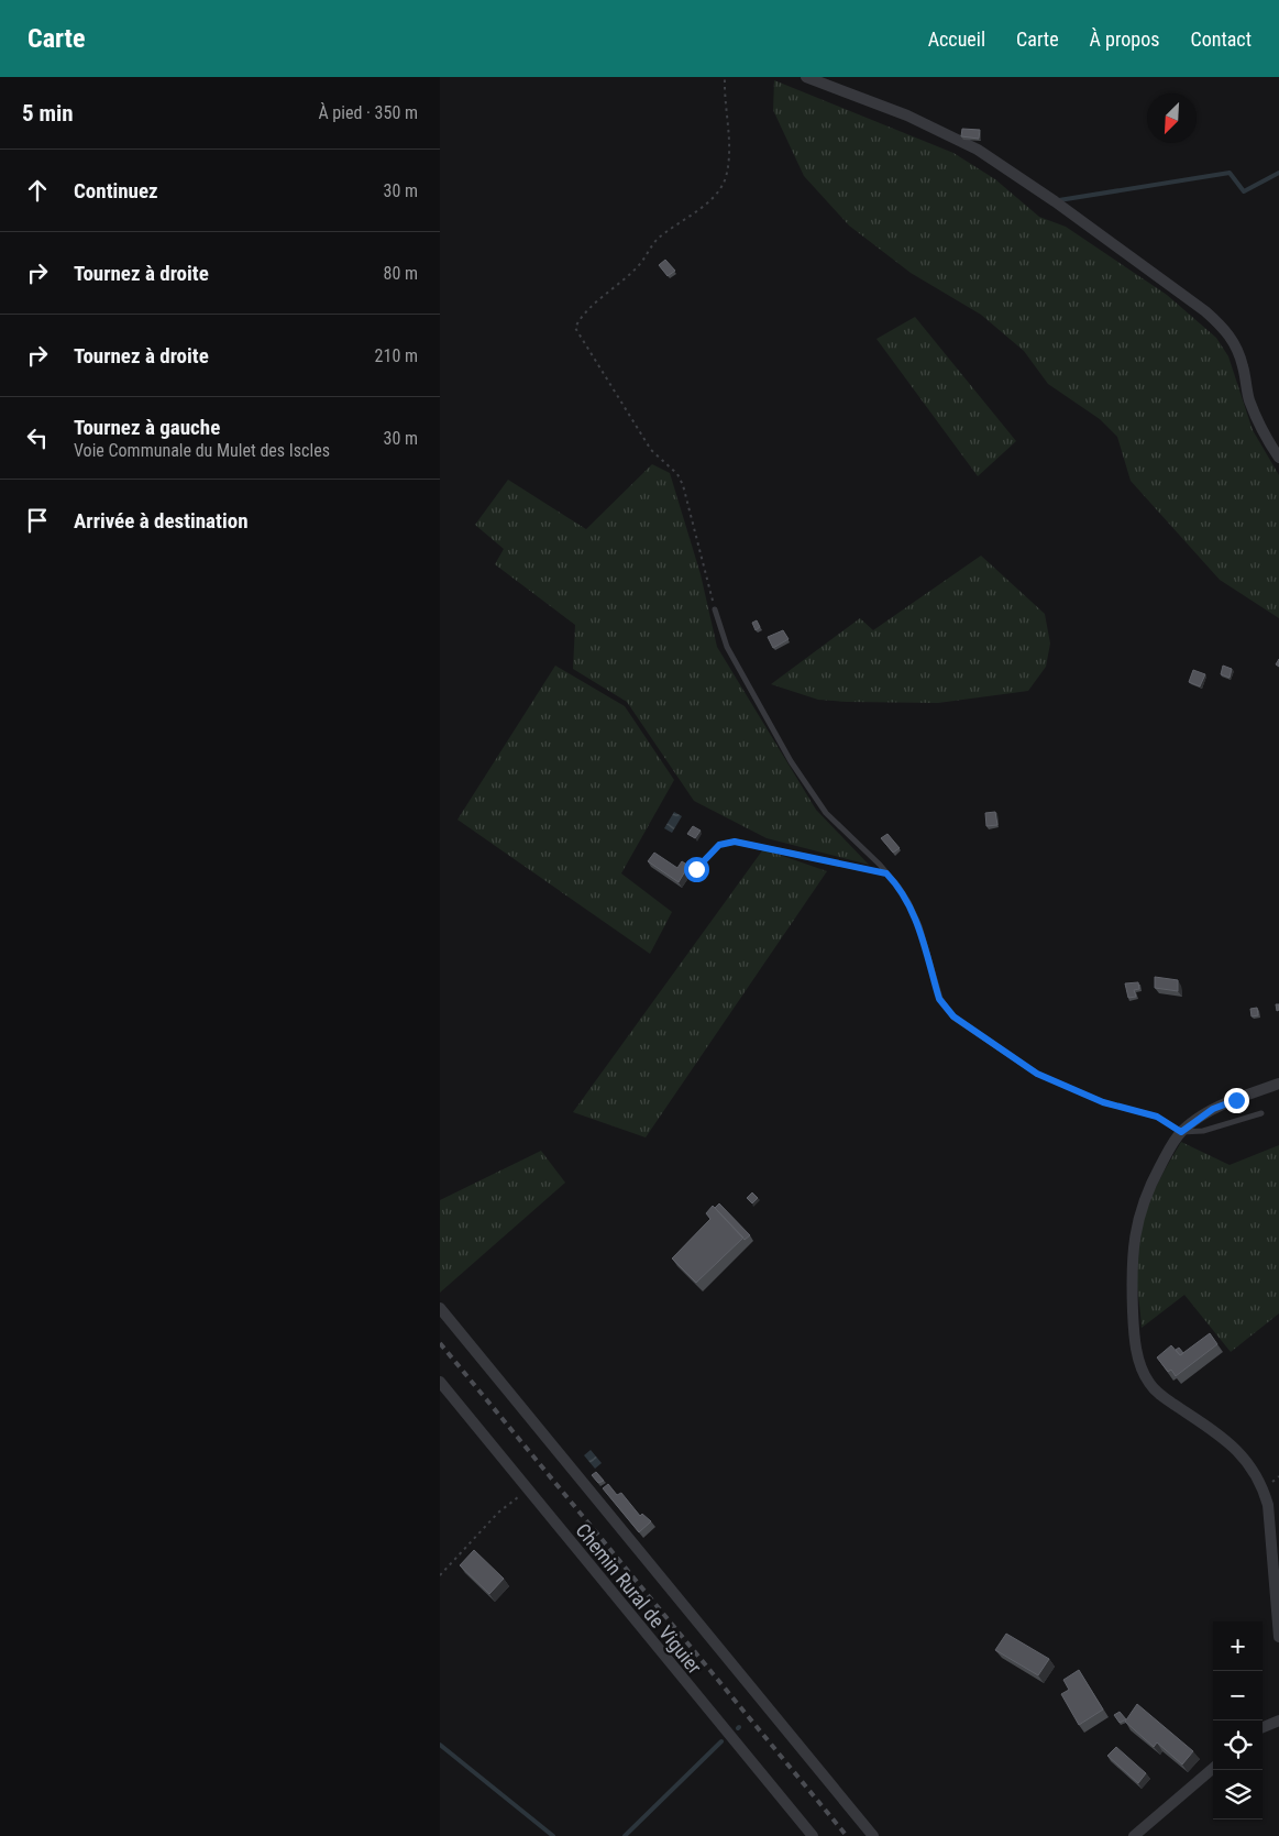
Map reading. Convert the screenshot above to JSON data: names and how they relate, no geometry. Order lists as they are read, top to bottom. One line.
{"streets":{"street":["Chemin Rural de Viguier"]},"north":"bottom left","page":{"header":"Carte","nav":["Accueil","Carte","À propos","Contact"],"heading":["5 min","À pied · 350 m"],"list":[["Continuez","30 m"],["Tournez à droite","80 m"],["Tournez à droite","210 m"],["Tournez à gauche","Voie Communale du Mulet des Iscles","30 m"],"Arrivée à destination"],"map_buttons":["+","−"]}}
